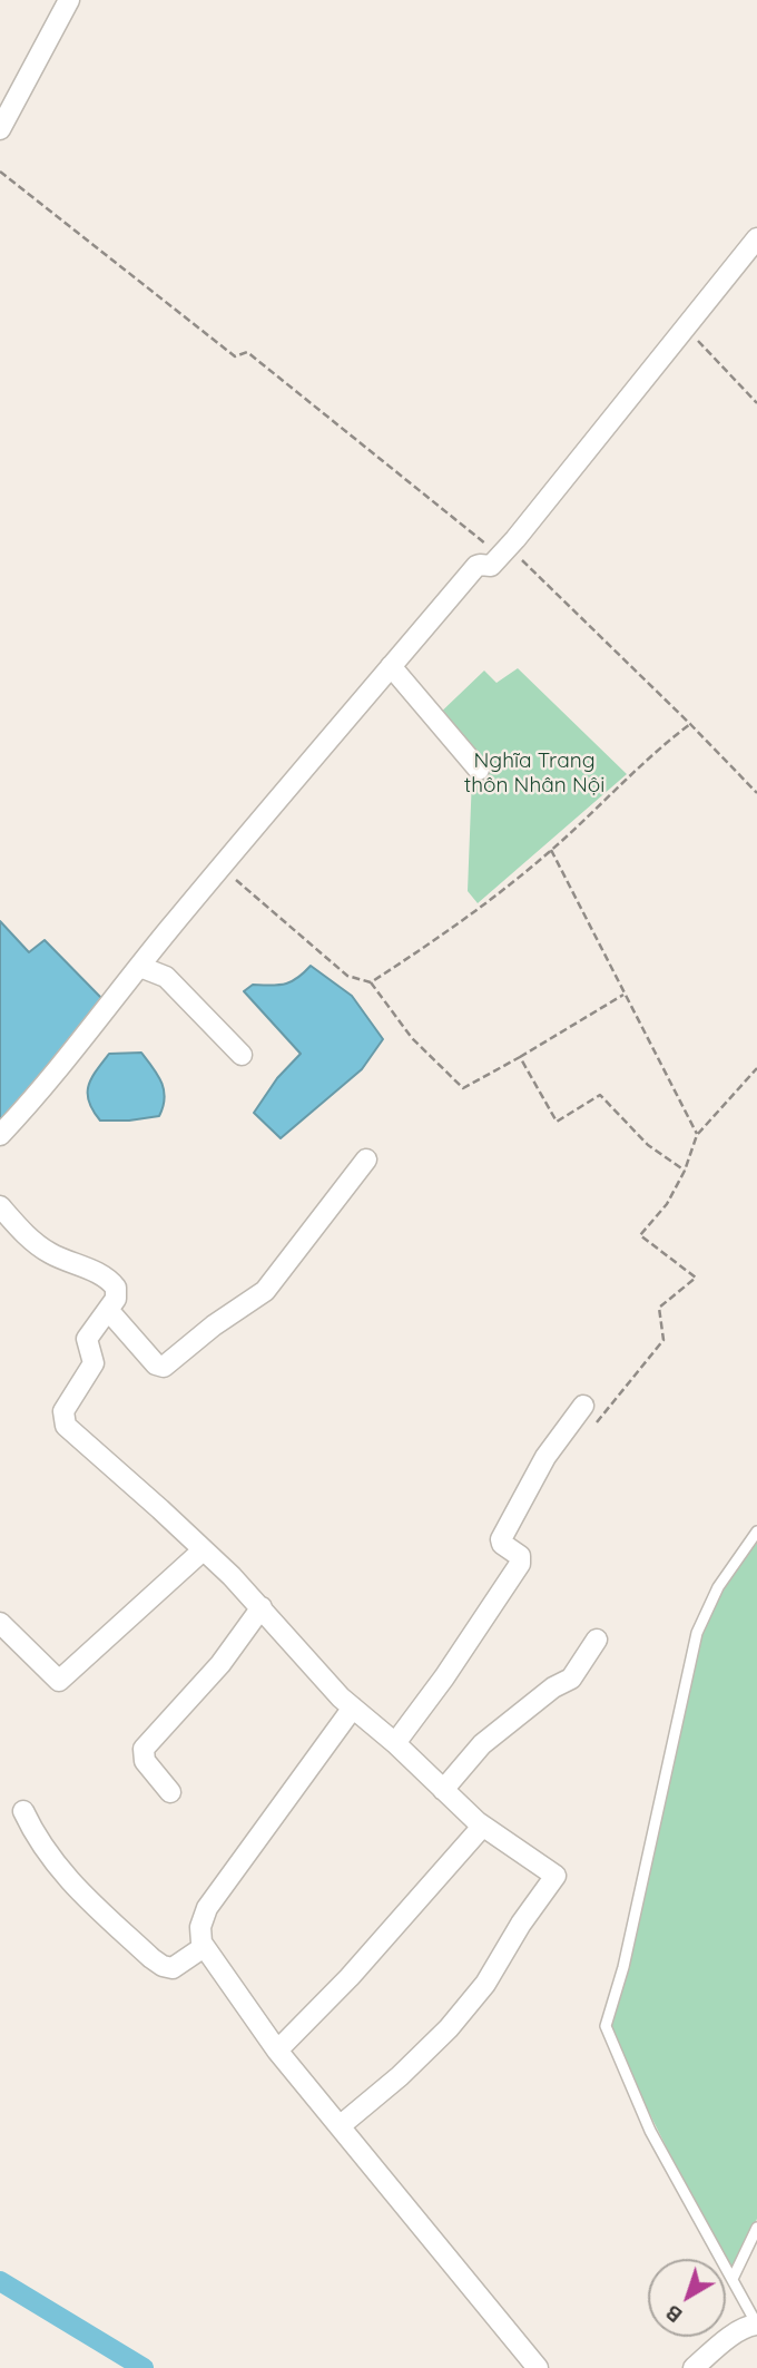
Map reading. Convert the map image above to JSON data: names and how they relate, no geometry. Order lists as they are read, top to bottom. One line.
{"parks":["Nghĩa Trang thôn Nhân Nội"],"north":"bottom left"}
